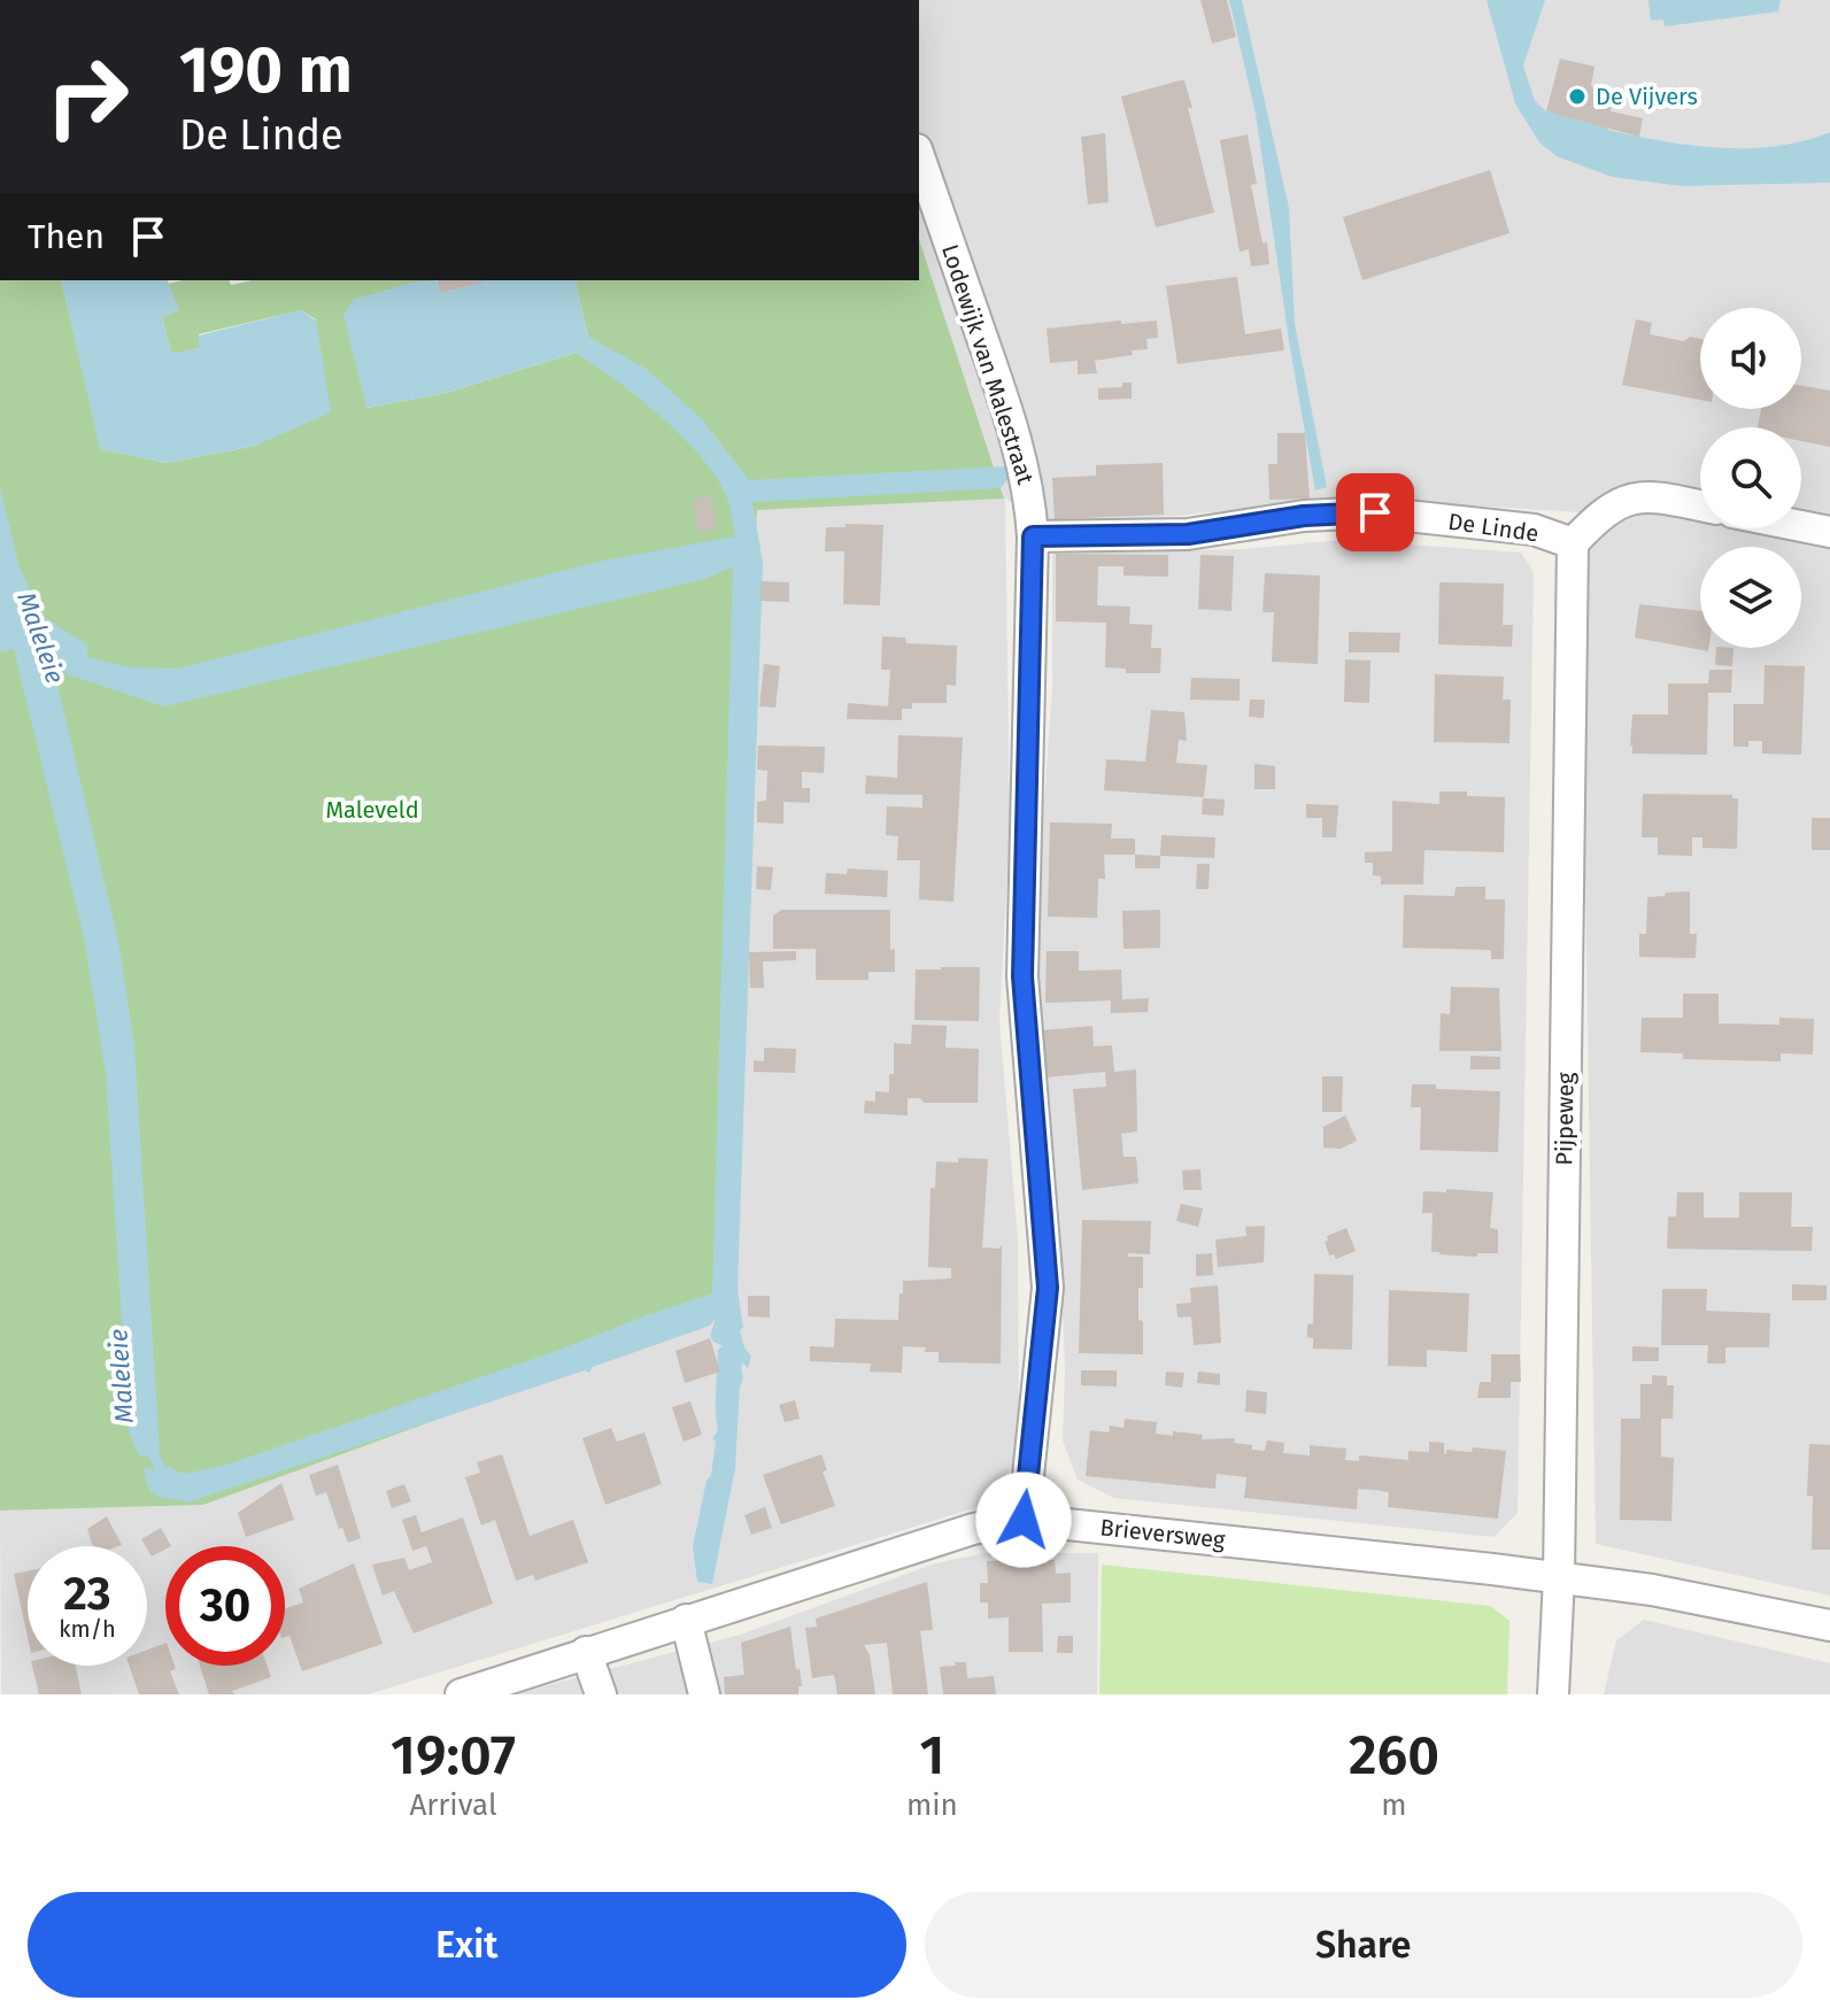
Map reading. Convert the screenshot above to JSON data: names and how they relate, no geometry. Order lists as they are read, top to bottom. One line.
{"streets":{"street":["Lodewijk van Malestraat","De Linde","Pijpeweg","Brieversweg"]},"crossings":[["Lodewijk van Malestraat","De Linde"],["Lodewijk van Malestraat","Brieversweg"],["De Linde","Pijpeweg"],["Pijpeweg","Brieversweg"]],"water":["Maleleie"],"parks":["Maleveld"],"places":["De Vijvers"],"page":{"turn":["190 m","De Linde"],"then":"Then","speed":"23 km/h","limit":"30","eta":["19:07","Arrival","1","min","260","m"],"buttons":["Exit","Share"]}}
